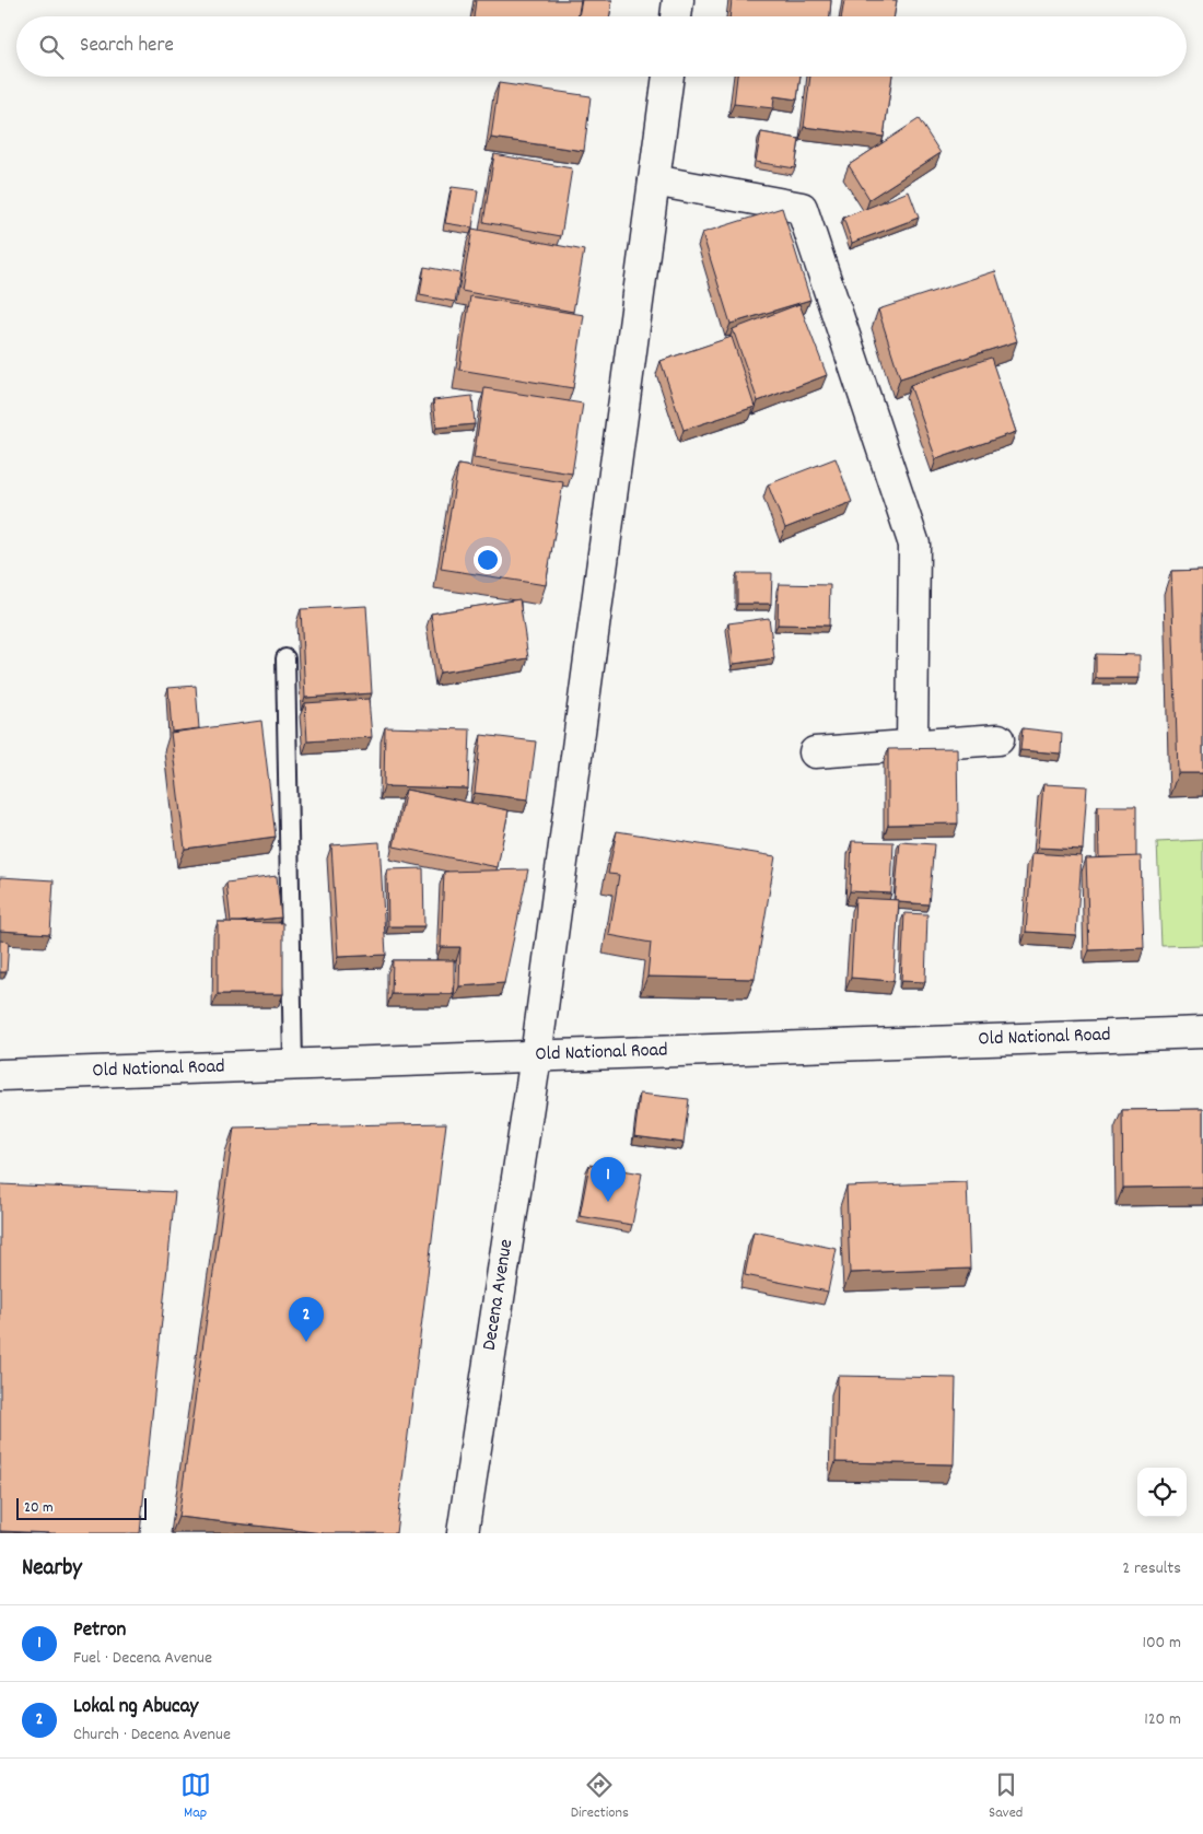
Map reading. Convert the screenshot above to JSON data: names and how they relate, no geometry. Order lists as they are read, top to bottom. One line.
{"streets":{"street":["Old National Road","Decena Avenue"]},"crossings":[["Old National Road","Decena Avenue"]],"scale_bar":"20 m","page":{"search":"Search here","pins":["1","2"],"scale":"20 m","heading":["Nearby","2 results"],"list":[{"mark":"1","name":"Petron","note":"Fuel · Decena Avenue","value":"100 m"},{"mark":"2","name":"Lokal ng Abucay","note":"Church · Decena Avenue","value":"120 m"}],"nav":["Map","Directions","Saved"]}}
